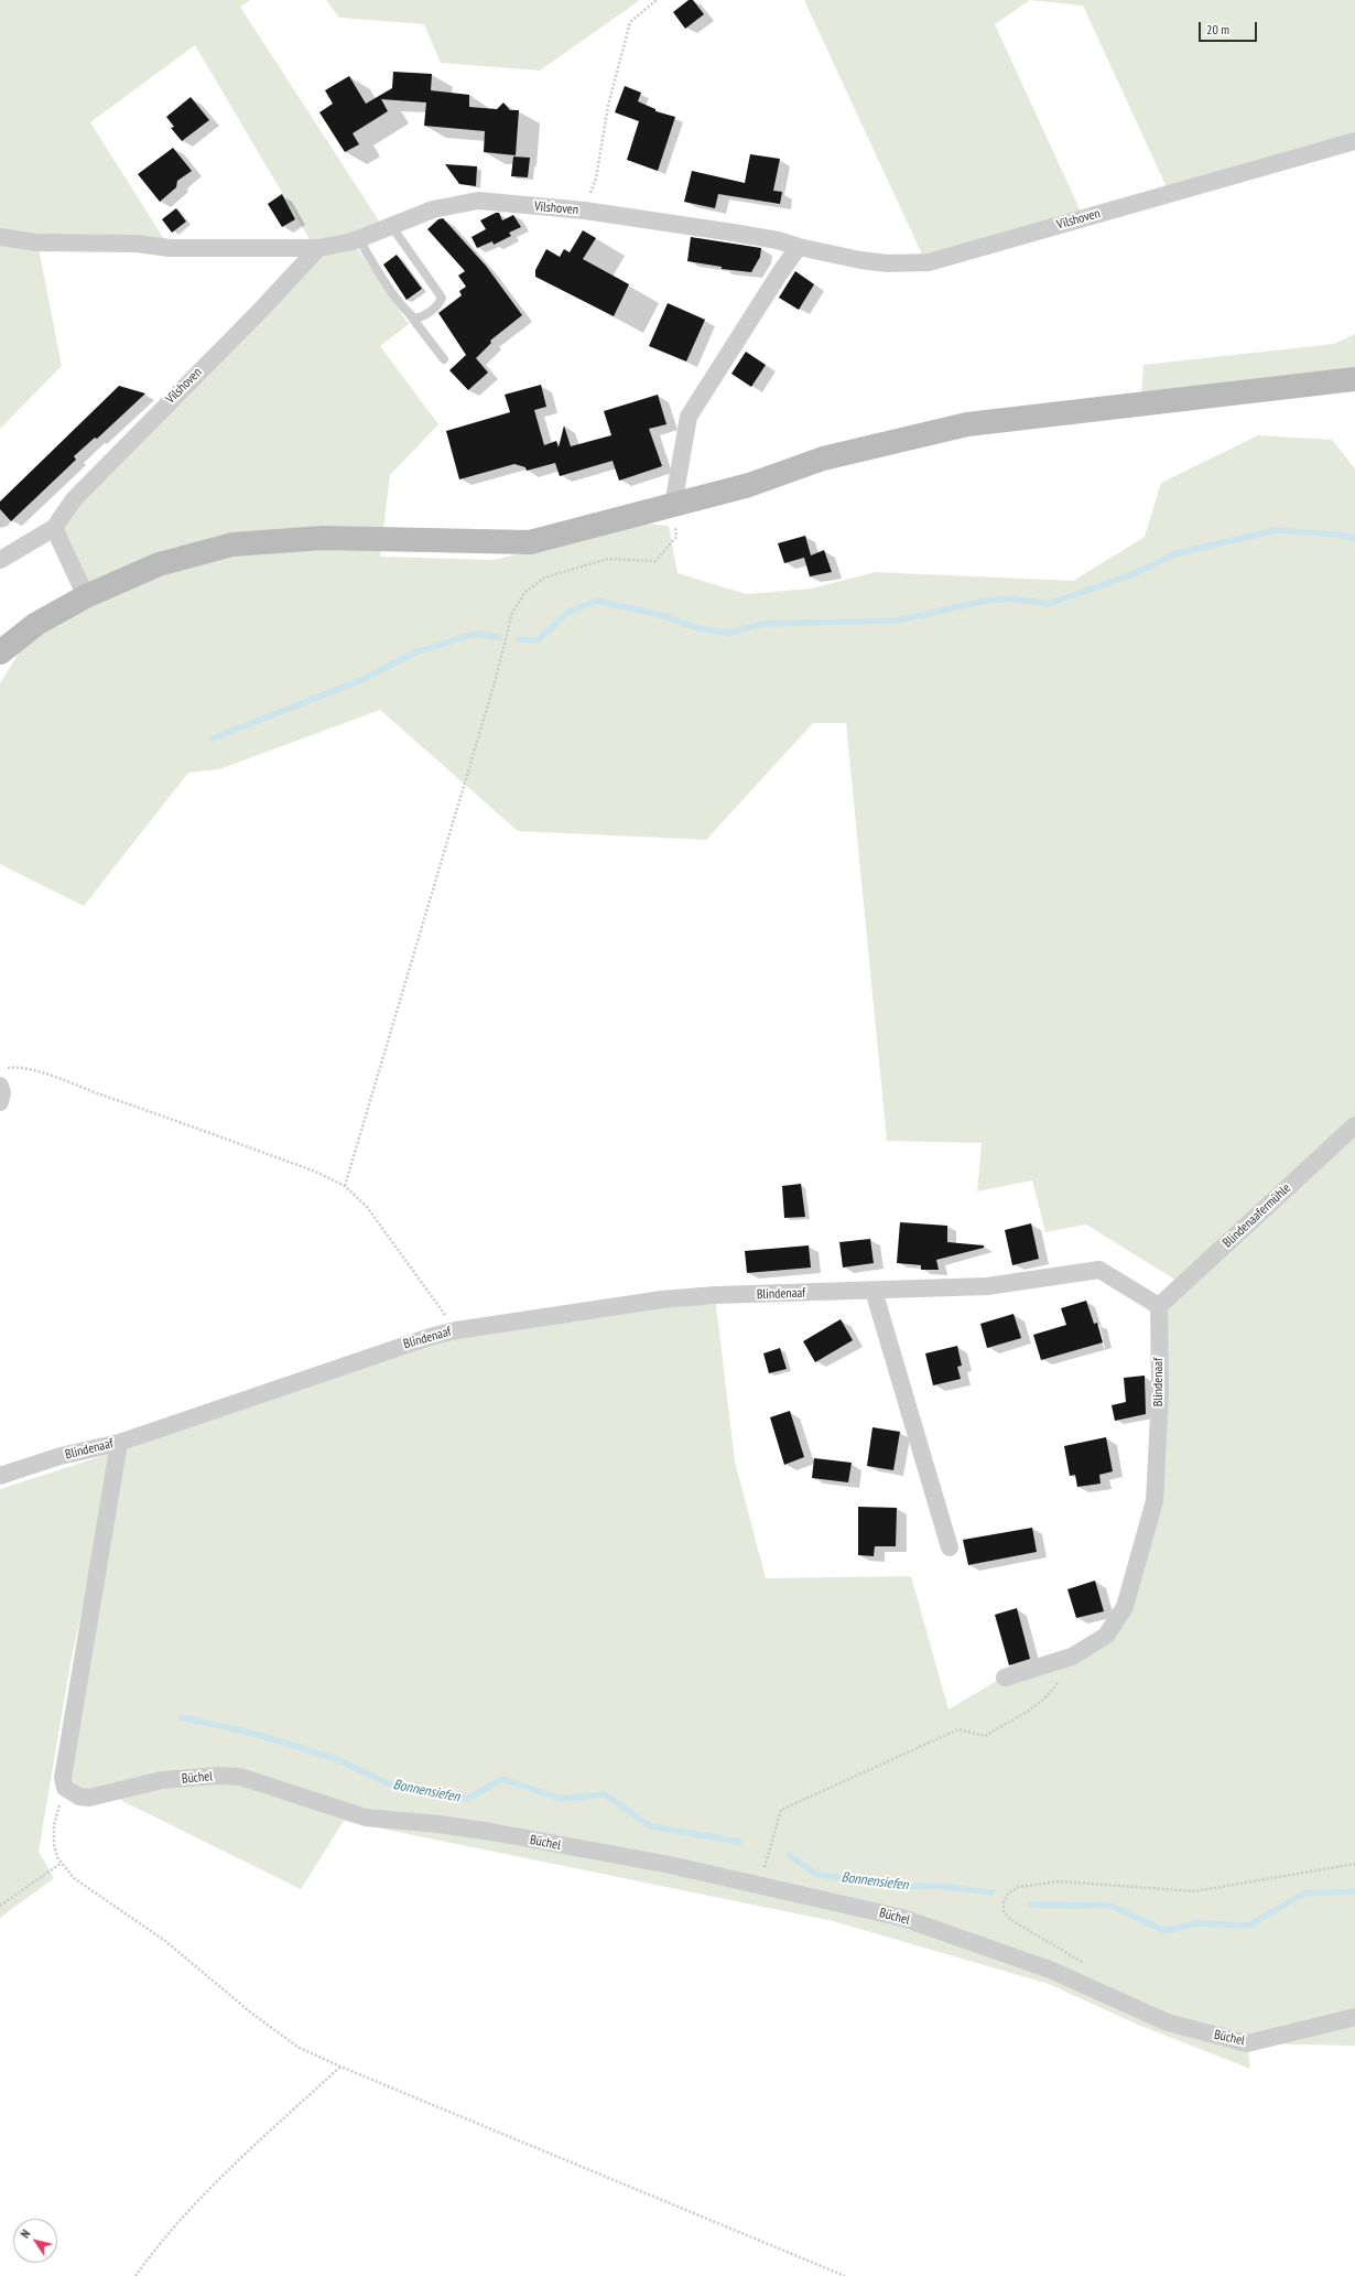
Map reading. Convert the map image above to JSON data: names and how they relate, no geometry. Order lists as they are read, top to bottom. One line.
{"streets":{"street":["Vilshoven","Blindenaafermühle","Blindenaaf","Büchel"]},"crossings":[["Blindenaafermühle","Blindenaaf"]],"water":["Bonnensiefen"],"scale_bar":"20 m","north":"top left"}
